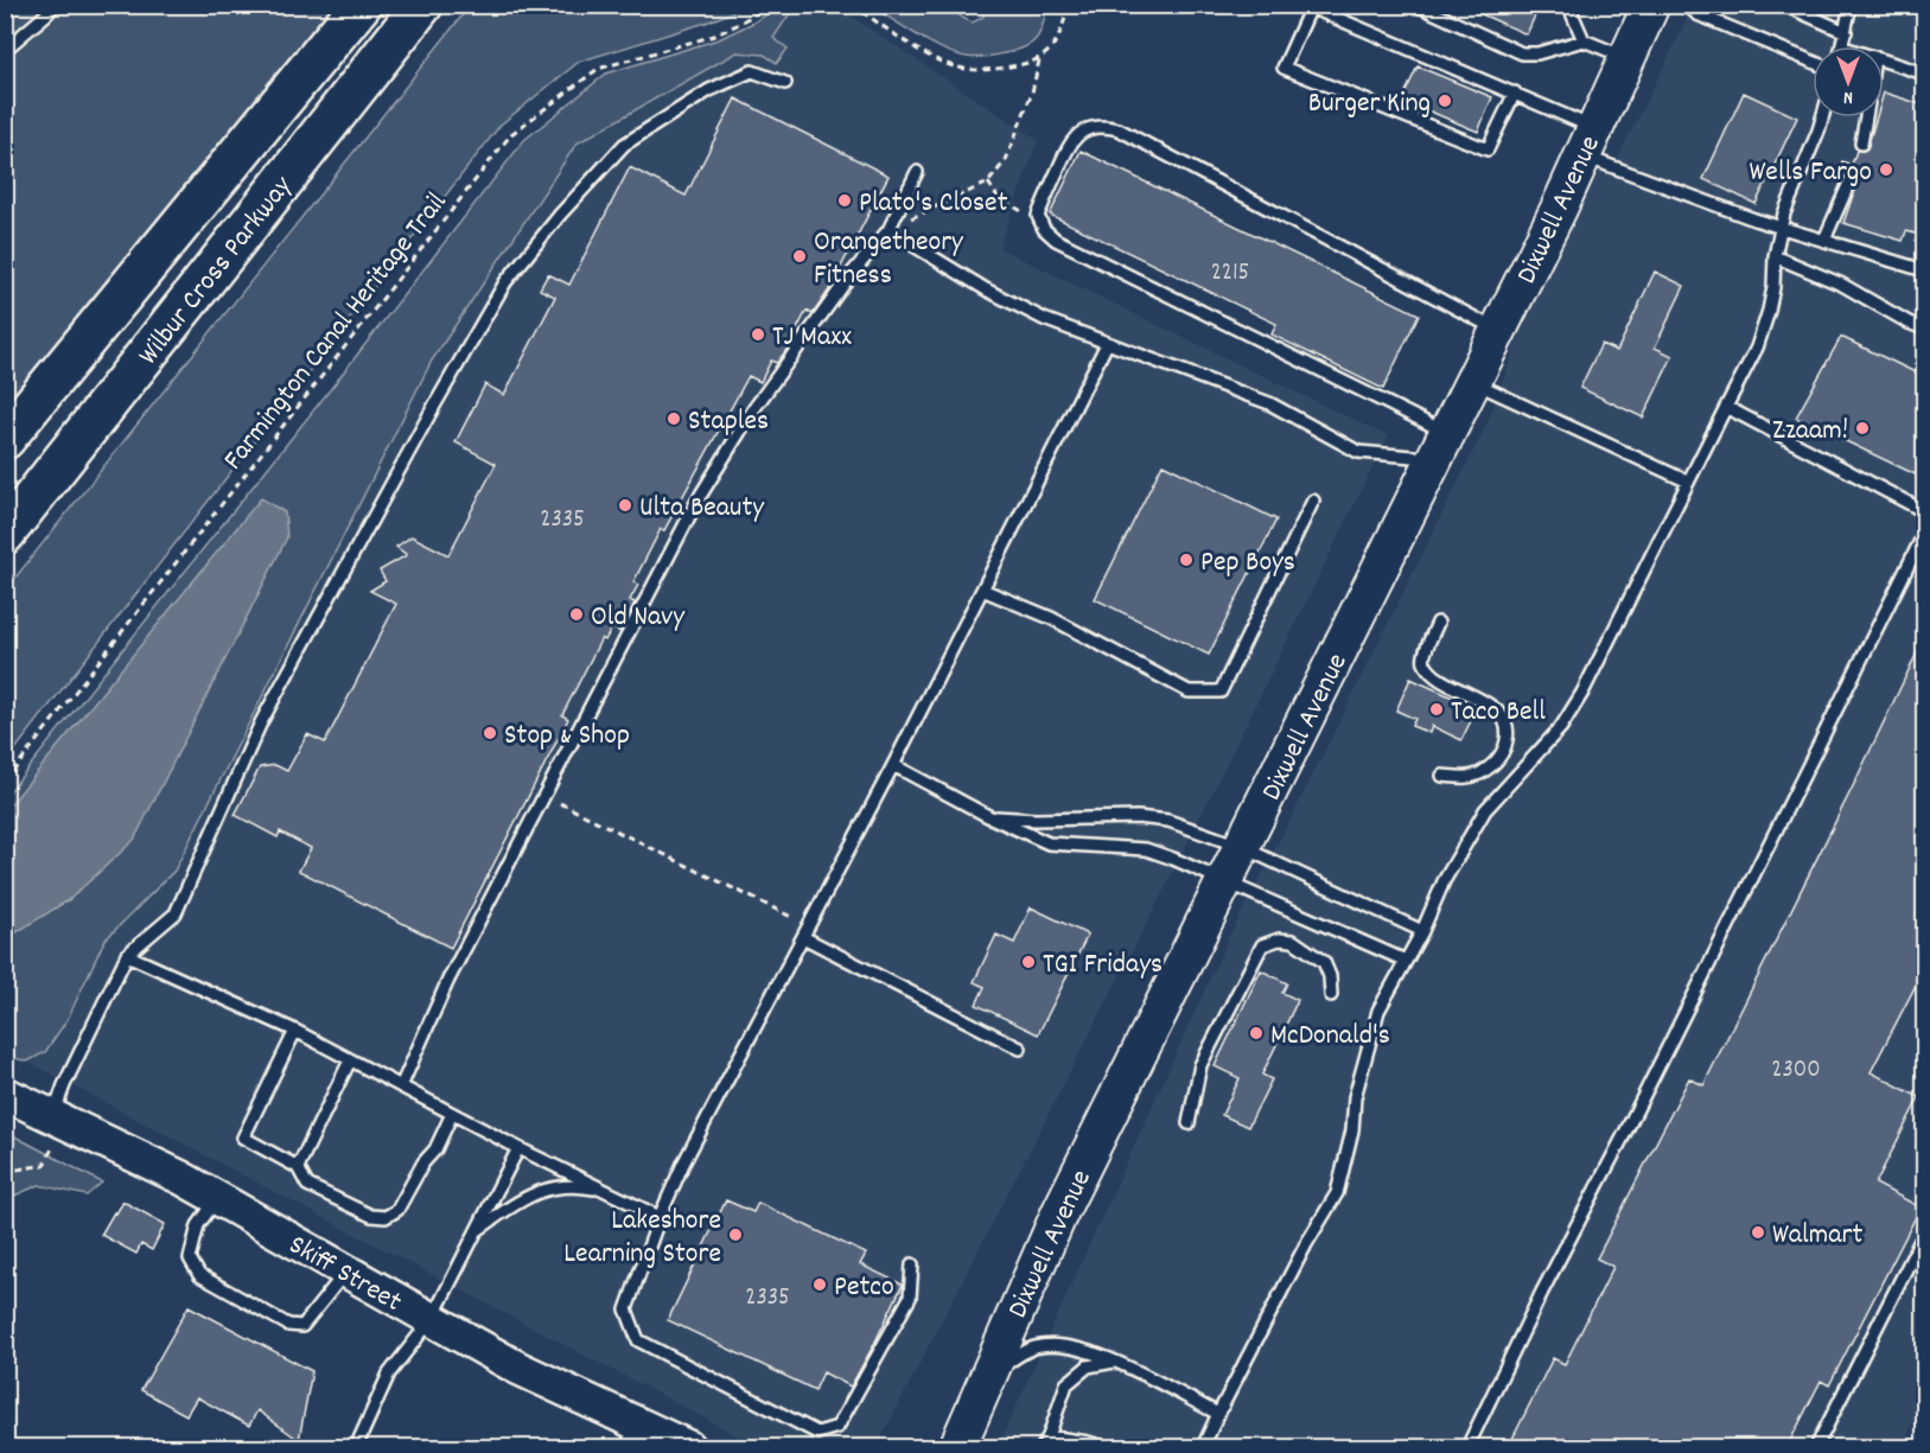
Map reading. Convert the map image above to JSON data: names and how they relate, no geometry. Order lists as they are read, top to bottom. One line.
{"streets":{"highway":["Wilbur Cross Parkway"],"main road":["Dixwell Avenue","Skiff Street"],"path":["Farmington Canal Heritage Trail"]},"places":["Burger King","Wells Fargo","Plato's Closet","Orangetheory Fitness","TJ Maxx","Staples","Zzaam!","Ulta Beauty","Pep Boys","Old Navy","Taco Bell","Stop & Shop","TGI Fridays","McDonald's","Walmart","Lakeshore Learning Store","Petco"],"house_numbers":["2215","2335","2300","2335"],"north":"bottom"}
